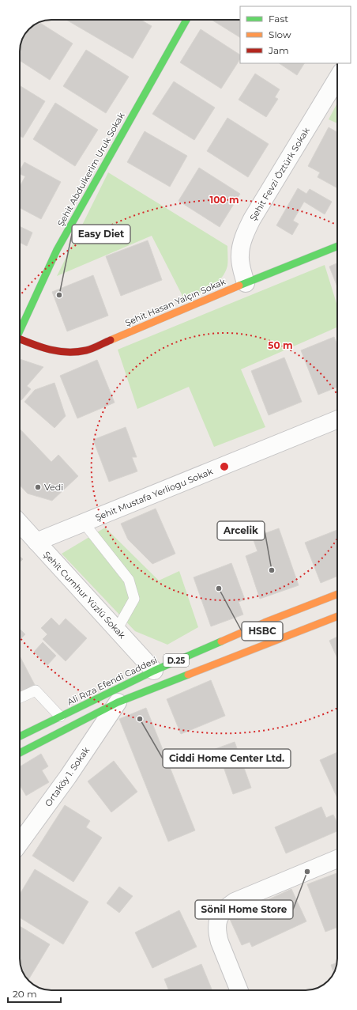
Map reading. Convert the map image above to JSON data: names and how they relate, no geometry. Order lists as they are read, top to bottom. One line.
{"streets":{"main road":["Şehit Abdulkerim Uruk Sokak","Şehit Hasan Yalçın Sokak","D.25","Ali Rıza Efendi Caddesi"],"street":["Şehit Fevzi Öztürk Sokak","Şehit Mustafa Yerliogu Sokak","Şehit Cumhur Yüzlü Sokak","Ortaköy 1. Sokak"]},"crossings":[["Şehit Fevzi Öztürk Sokak","Şehit Hasan Yalçın Sokak"],["Şehit Mustafa Yerliogu Sokak","Şehit Cumhur Yüzlü Sokak"],["Şehit Cumhur Yüzlü Sokak","Ali Rıza Efendi Caddesi"],["D.25","Ortaköy 1. Sokak"]],"places":["Easy Diet","Vedi","Arcelik","HSBC","Ciddi Home Center Ltd.","Sönil Home Store"],"legend":["Fast","Slow","Jam"],"scale_bar":"20 m","rings":["100 m","50 m"]}
